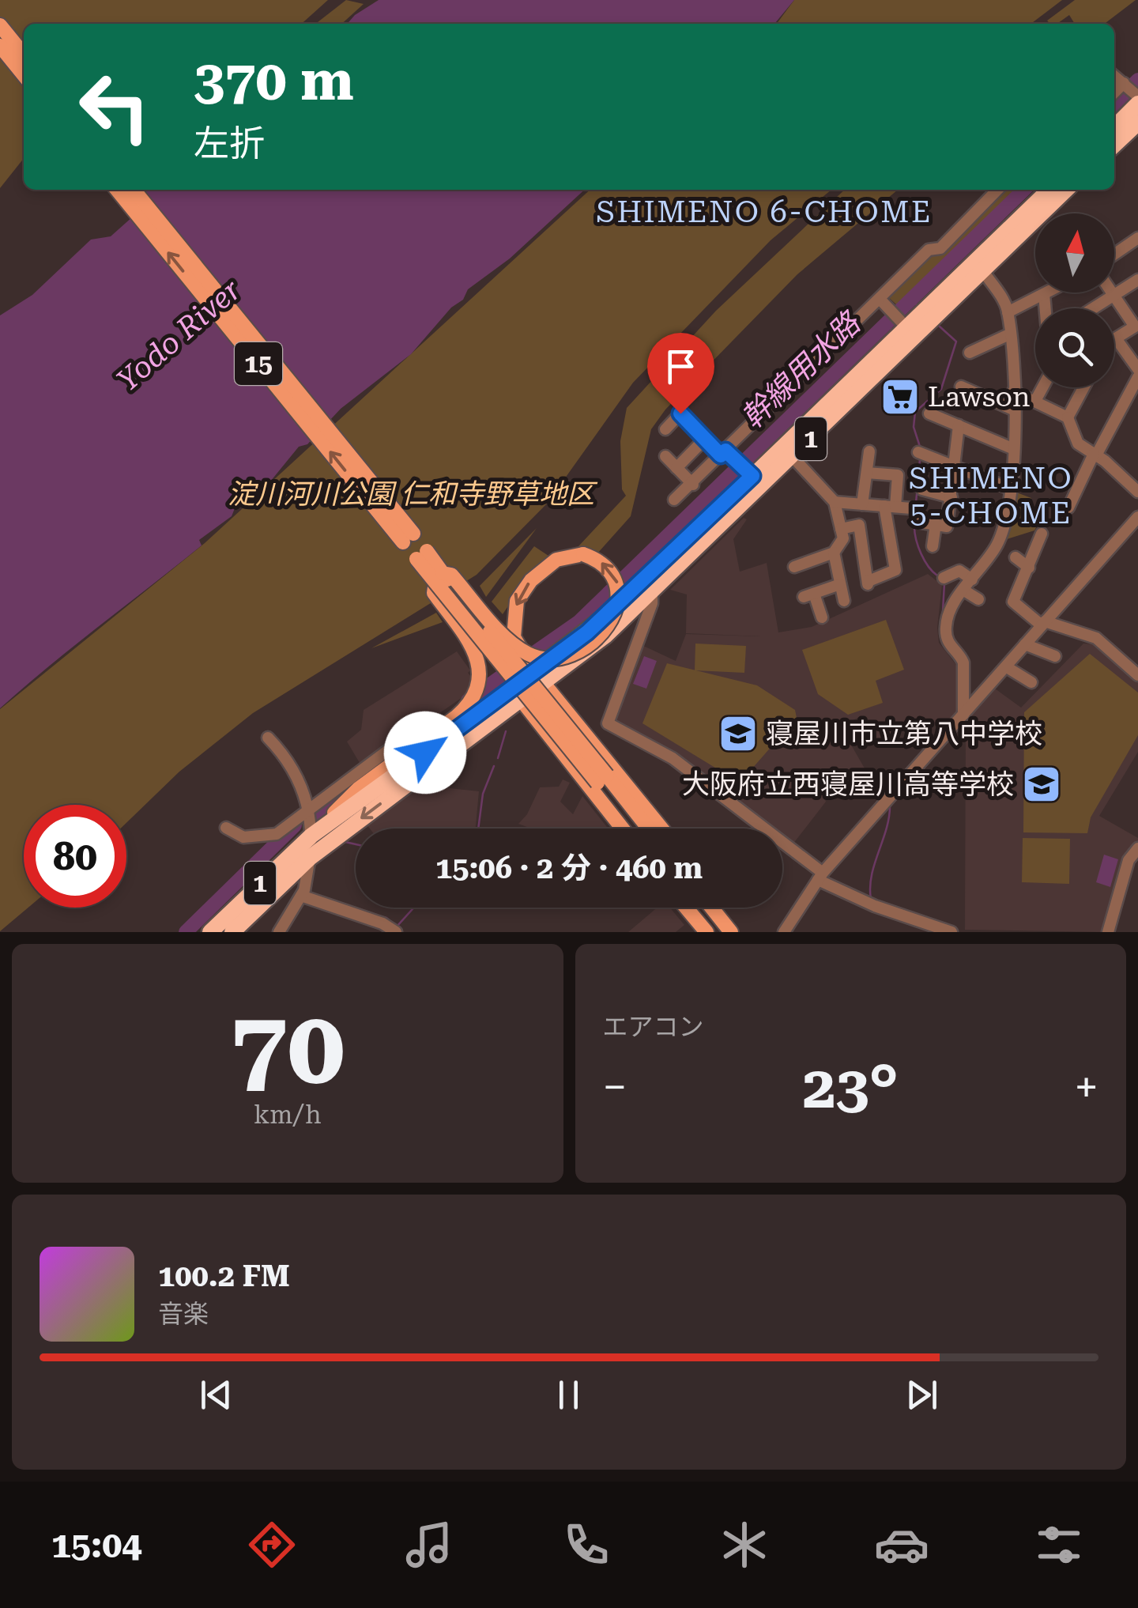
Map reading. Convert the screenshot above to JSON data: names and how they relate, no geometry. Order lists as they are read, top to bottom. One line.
{"streets":{"highway":["1"],"main road":["15"]},"districts":["SHIMENO 6-CHOME","SHIMENO 5-CHOME"],"water":["Yodo River","幹線用水路"],"parks":["淀川河川公園 仁和寺野草地区"],"places":{"supermarket":["Lawson"],"school or university":["寝屋川市立第八中学校","大阪府立西寝屋川高等学校"]},"north":"top","page":{"turn":["370 m","左折"],"limit":"80","trip":"15:06 · 2 分 · 460 m","tile":[["70","km/h"],"エアコン"],"heat":["−","23°","+"],"song":["100.2 FM","音楽"],"tabs":"15:04"}}
